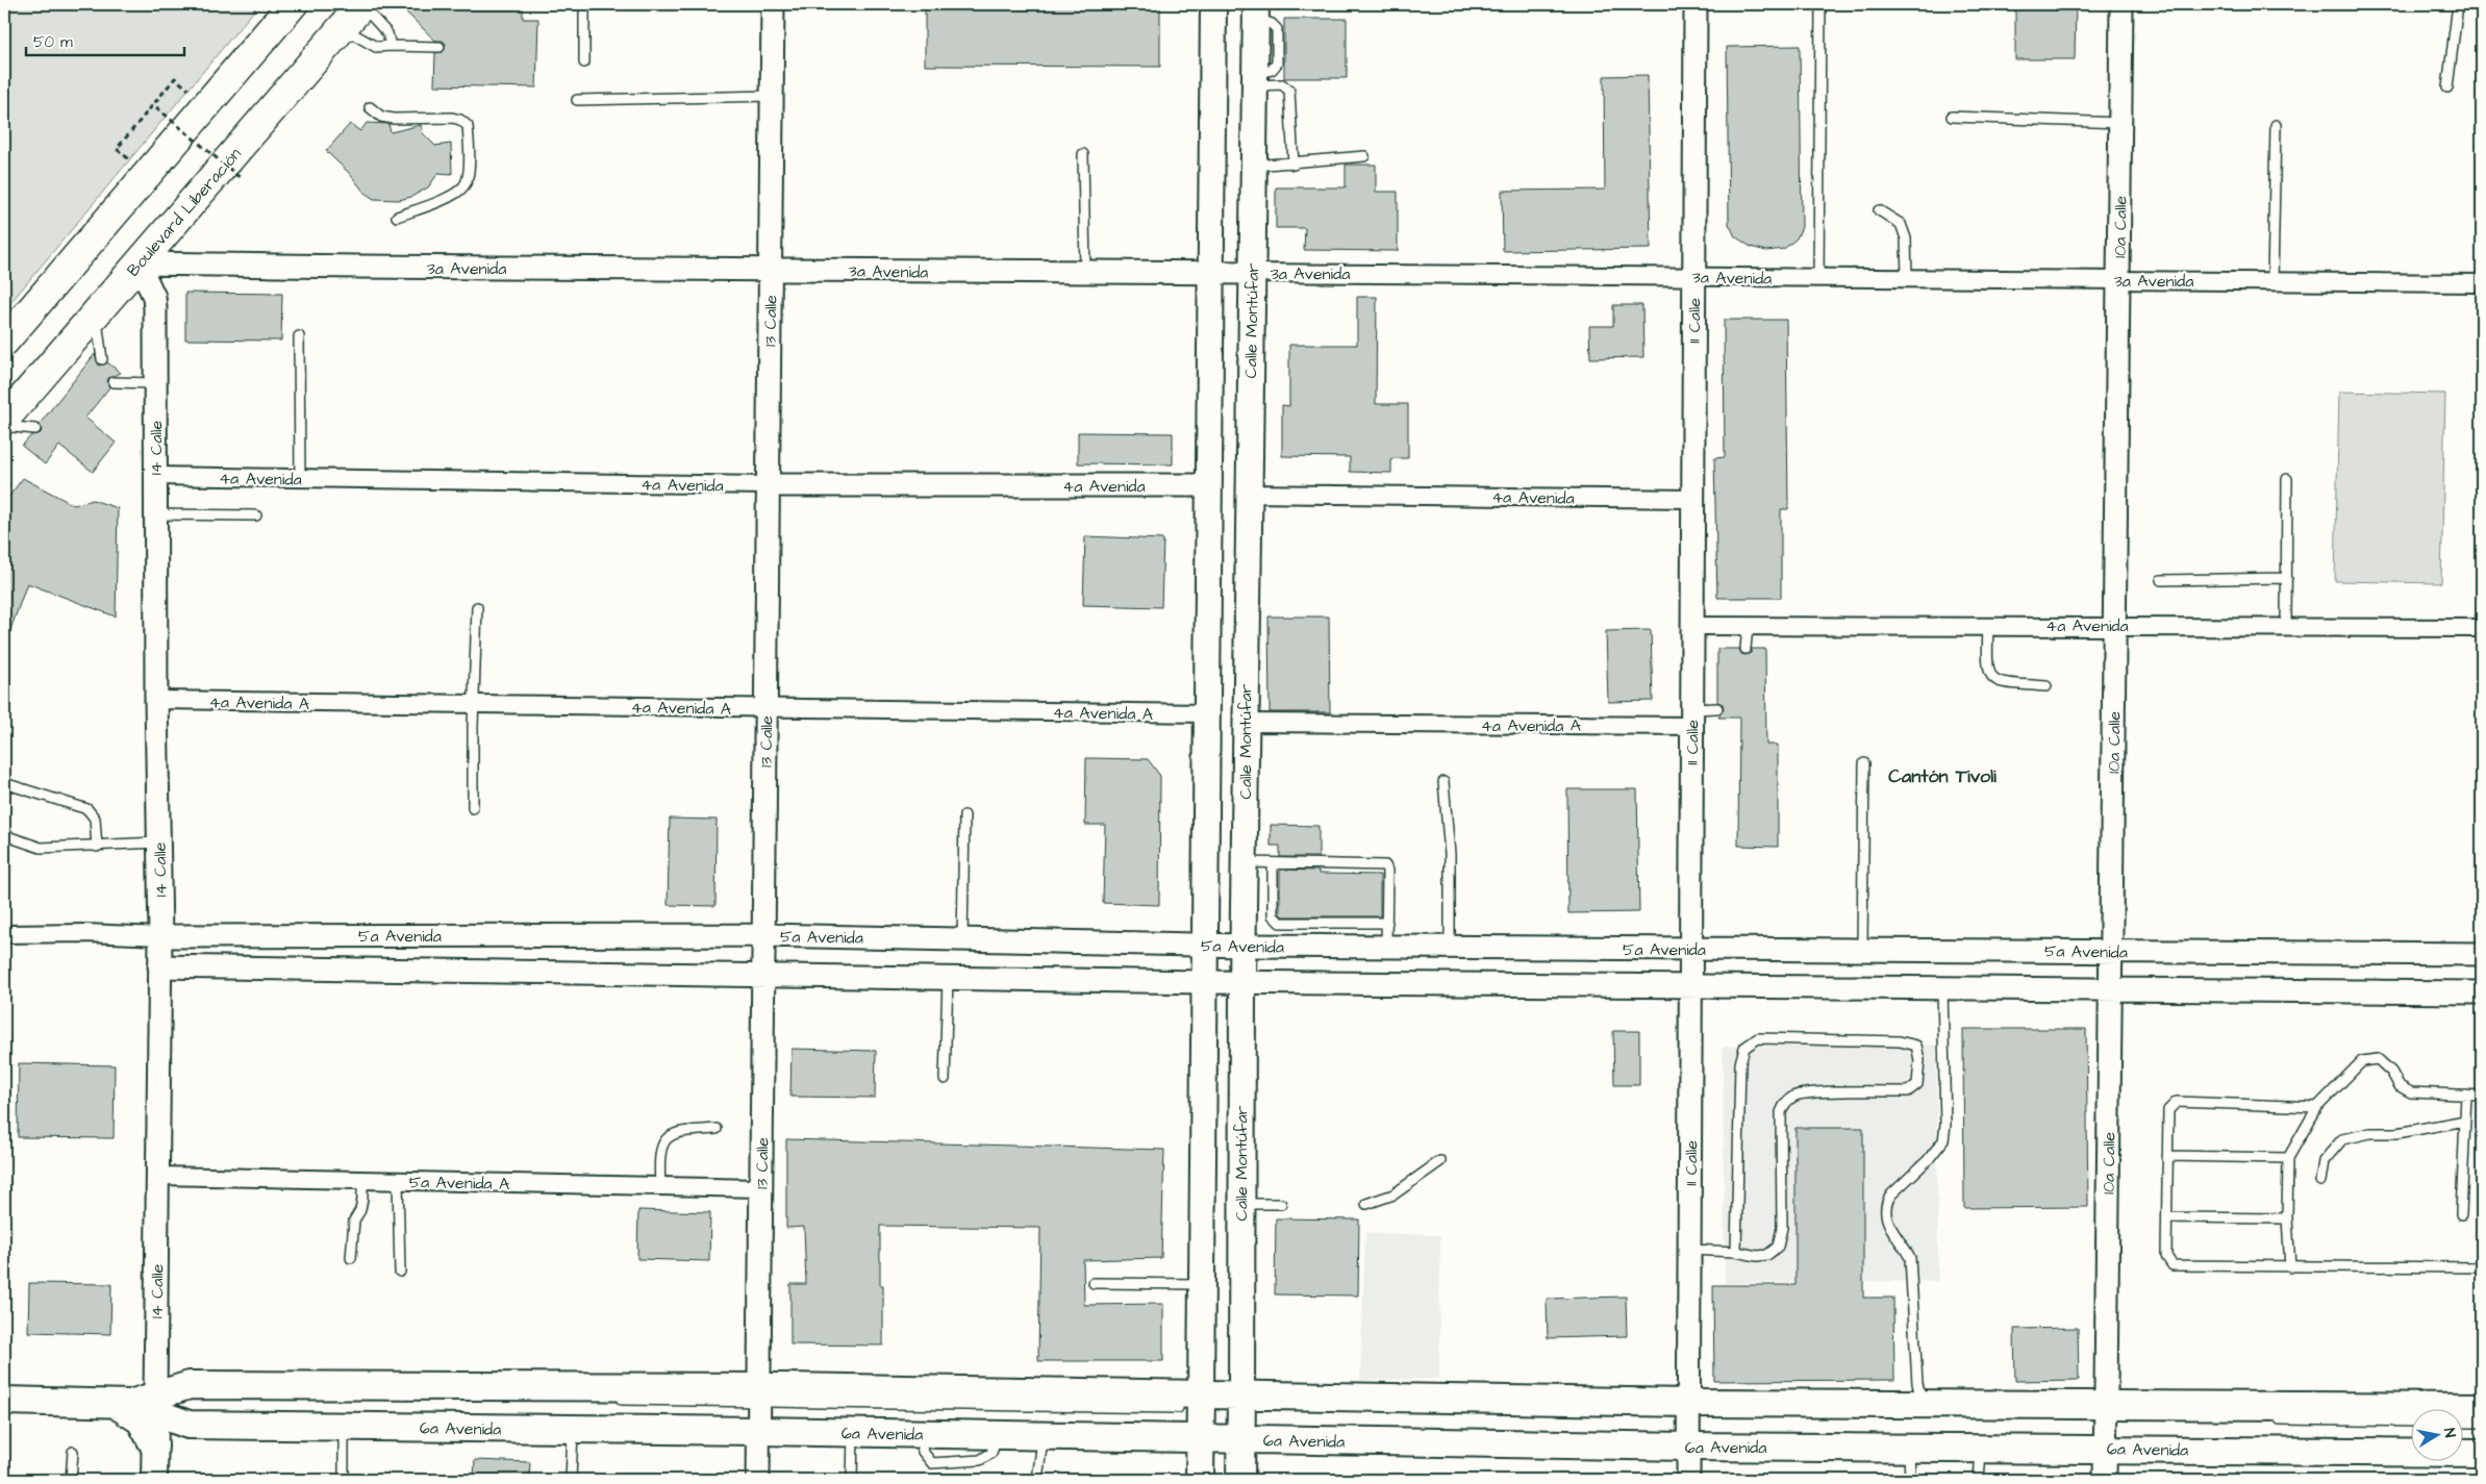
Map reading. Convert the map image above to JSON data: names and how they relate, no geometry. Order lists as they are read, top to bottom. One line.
{"streets":{"highway":["Boulevard Liberación"],"main road":["Calle Montúfar","14 Calle","6a Avenida"],"street":["10a Calle","3a Avenida","13 Calle","11 Calle","4a Avenida","4a Avenida A","5a Avenida","5a Avenida A"]},"crossings":[["Boulevard Liberación","3a Avenida"],["Boulevard Liberación","14 Calle"],["10a Calle","3a Avenida"],["10a Calle","4a Avenida"],["10a Calle","5a Avenida"],["10a Calle","6a Avenida"],["3a Avenida","13 Calle"],["3a Avenida","Calle Montúfar"],["3a Avenida","11 Calle"],["3a Avenida","14 Calle"],["13 Calle","4a Avenida"],["13 Calle","4a Avenida A"],["13 Calle","5a Avenida"],["13 Calle","5a Avenida A"],["13 Calle","6a Avenida"],["Calle Montúfar","4a Avenida"],["Calle Montúfar","4a Avenida A"],["Calle Montúfar","5a Avenida"],["Calle Montúfar","6a Avenida"],["11 Calle","4a Avenida"],["11 Calle","4a Avenida A"],["11 Calle","5a Avenida"],["11 Calle","6a Avenida"],["14 Calle","4a Avenida"],["14 Calle","4a Avenida A"],["14 Calle","5a Avenida"],["14 Calle","5a Avenida A"],["14 Calle","6a Avenida"]],"districts":["Cantón Tivoli"],"scale_bar":"50 m","north":"right"}
